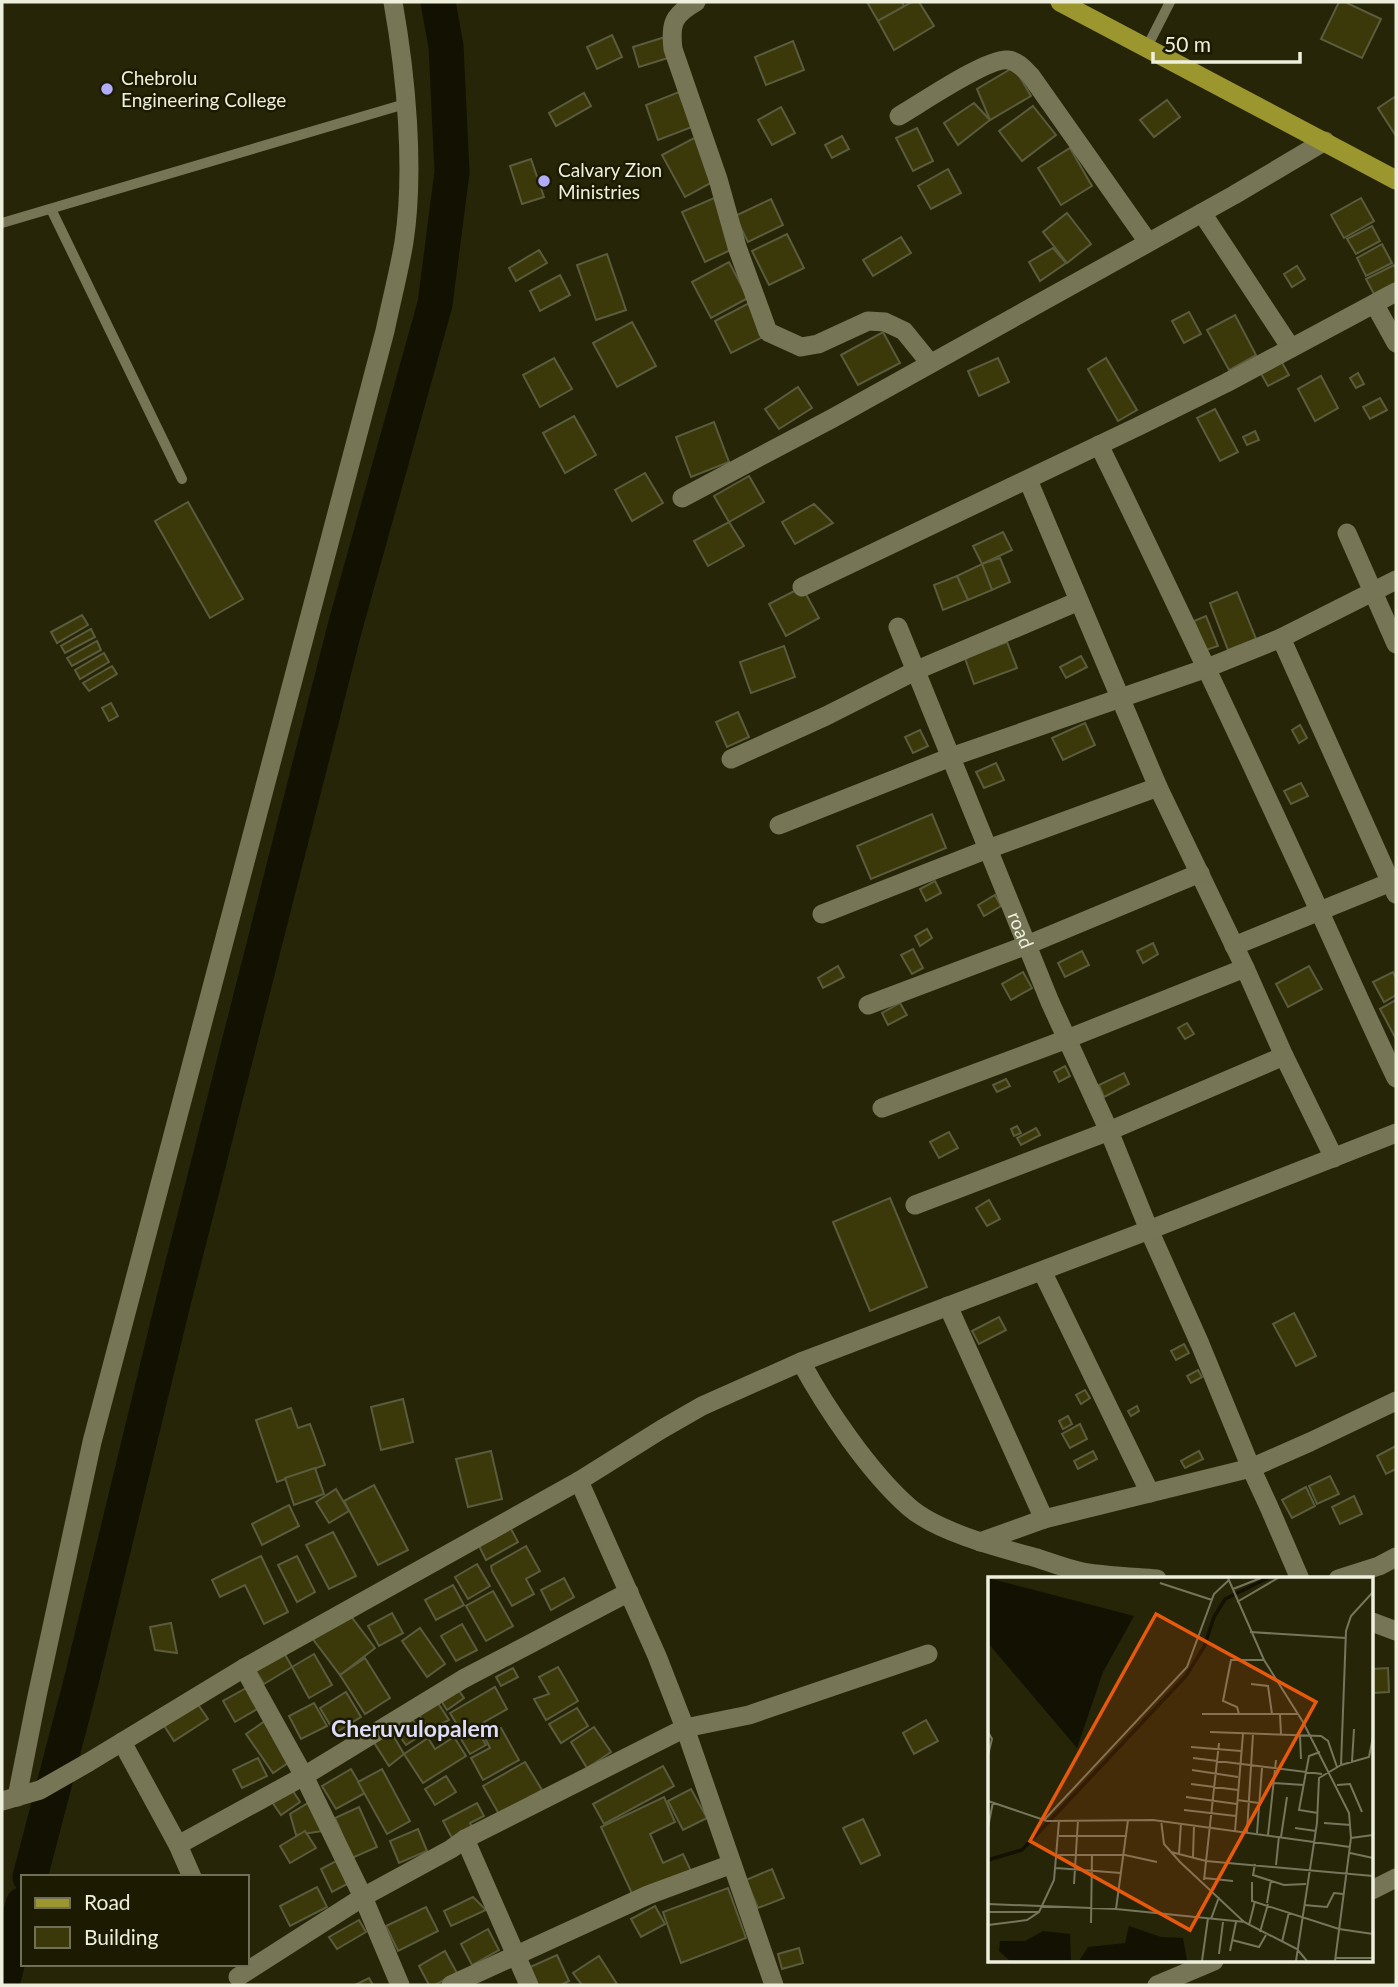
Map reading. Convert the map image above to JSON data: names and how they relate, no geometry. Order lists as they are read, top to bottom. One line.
{"streets":{"street":["road"]},"districts":["Cheruvulopalem"],"places":["Chebrolu Engineering College","Calvary Zion Ministries"],"legend":["Road","Building"],"scale_bar":"50 m"}
